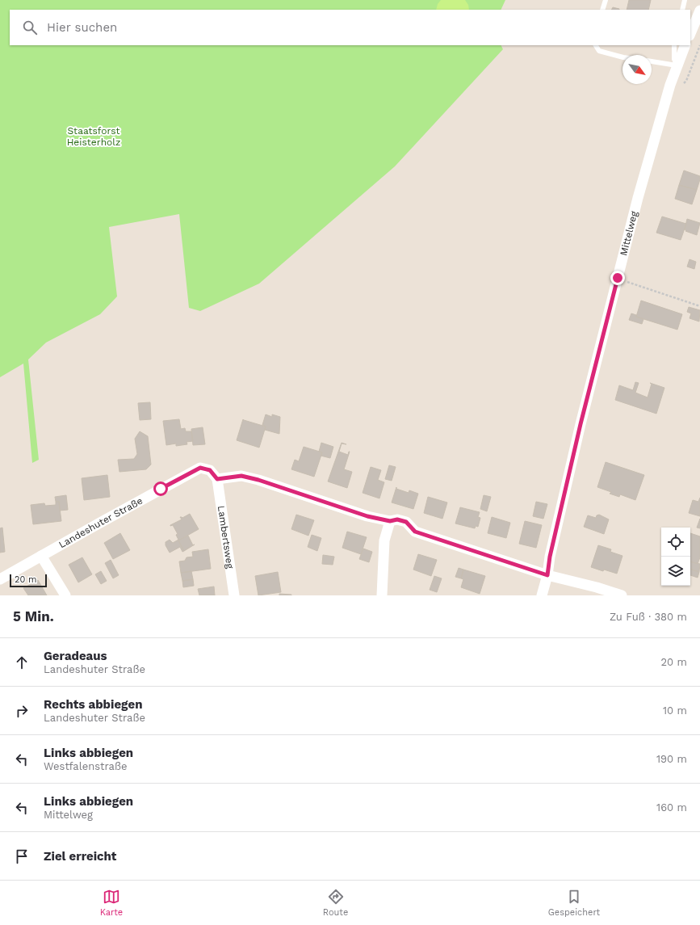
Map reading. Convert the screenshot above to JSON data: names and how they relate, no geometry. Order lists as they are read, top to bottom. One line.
{"streets":{"street":["Mittelweg","Landeshuter Straße","Lambertsweg"]},"crossings":[["Landeshuter Straße","Lambertsweg"]],"parks":["Staatsforst Heisterholz"],"scale_bar":"20 m","north":"bottom right","page":{"search":"Hier suchen","scale":"20 m","heading":["5 Min.","Zu Fuß · 380 m"],"list":[["Geradeaus","Landeshuter Straße","20 m"],["Rechts abbiegen","Landeshuter Straße","10 m"],["Links abbiegen","Westfalenstraße","190 m"],["Links abbiegen","Mittelweg","160 m"],"Ziel erreicht"],"nav":["Karte","Route","Gespeichert"]}}
